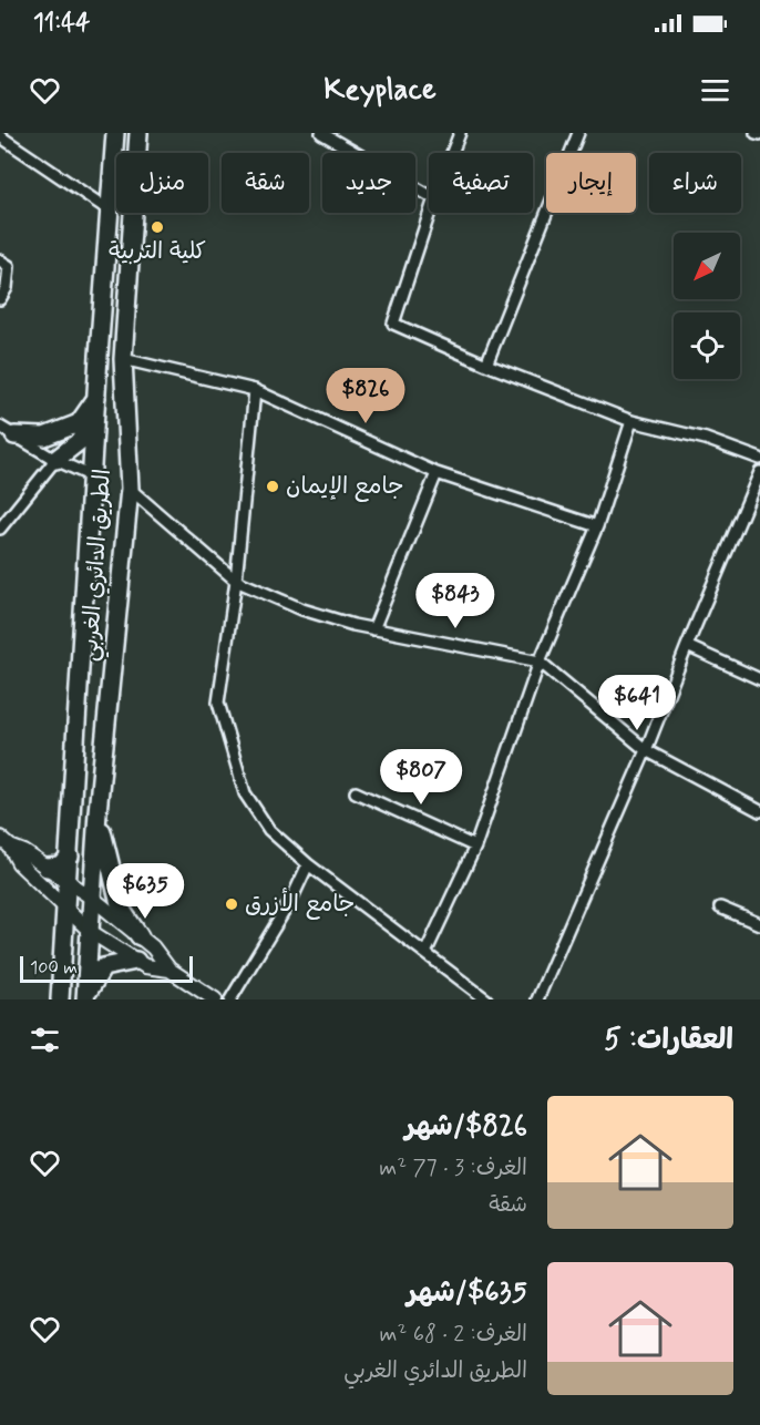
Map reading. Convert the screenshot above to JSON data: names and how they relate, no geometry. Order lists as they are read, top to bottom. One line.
{"streets":{"main road":["الطريق الدائري الغربي"]},"places":["كلية التربية","جامع الإيمان","جامع الأزرق"],"scale_bar":"100 m","north":"bottom left","page":{"status":"11:44","header":"Keyplace","chip":["شراء","إيجار","تصفية","جديد","شقة","منزل"],"price":["$826","$843","$641","$807","$635"],"scale":"100 m","heading":"العقارات: 5","list":[{"name":"$826/شهر","note":"الغرف: 3 · 77 m² · شقة"},{"name":"$635/شهر","note":"الغرف: 2 · 68 m² · الطريق الدائري الغربي"}]}}
